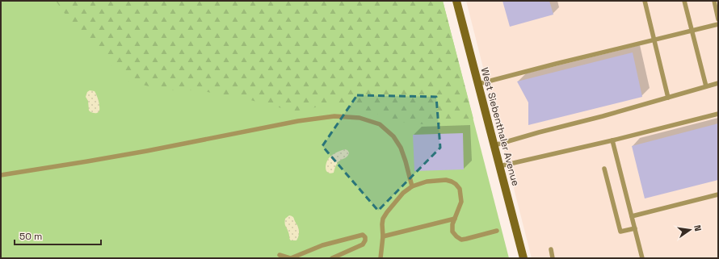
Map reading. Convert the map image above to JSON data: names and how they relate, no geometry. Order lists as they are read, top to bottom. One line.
{"streets":{"main road":["West Siebenthaler Avenue"]},"scale_bar":"50 m","north":"right"}
